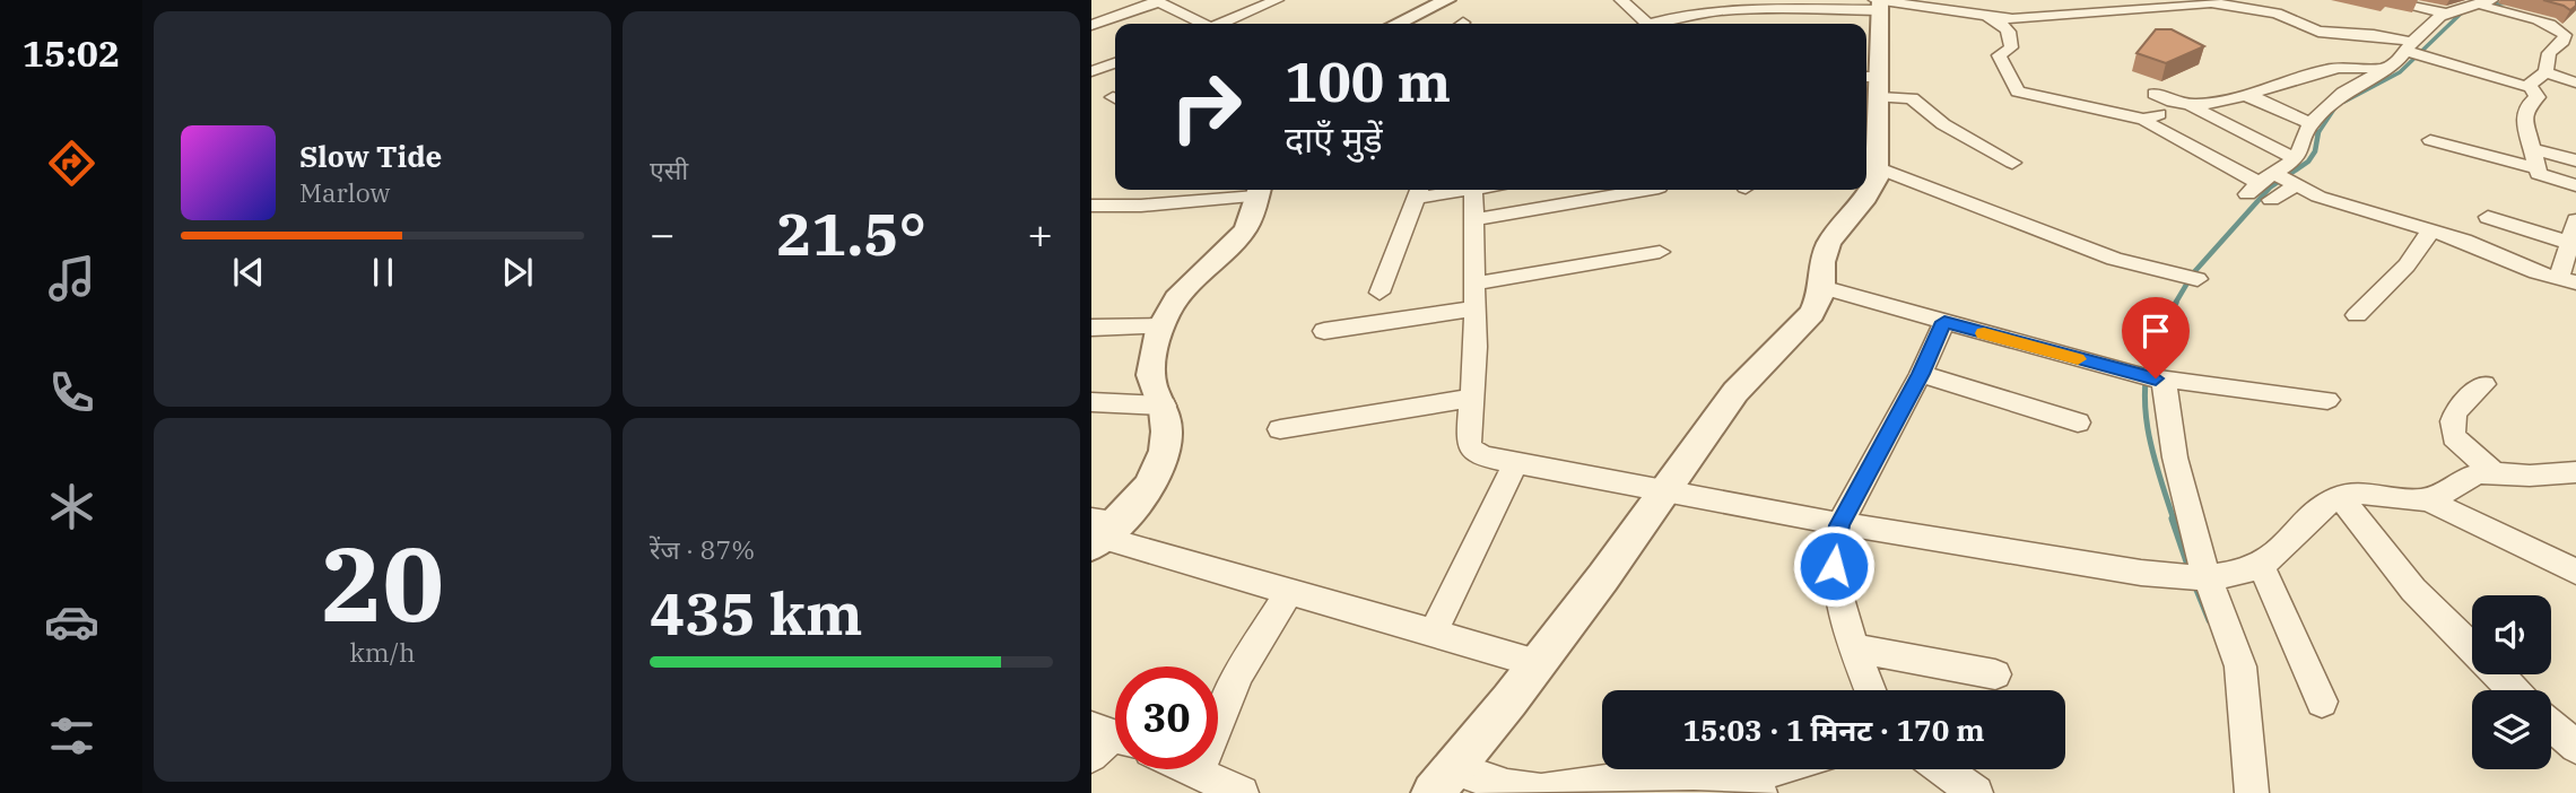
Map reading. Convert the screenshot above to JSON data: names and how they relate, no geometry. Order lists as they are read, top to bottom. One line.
{"page":{"tabs":"15:02","tile":["एसी",["20","km/h"],["रेंज · 87%","435 km"]],"turn":["100 m","दाएँ मुड़ें"],"song":["Slow Tide","Marlow"],"heat":["−","21.5°","+"],"limit":"30","trip":"15:03 · 1 मिनट · 170 m"}}
